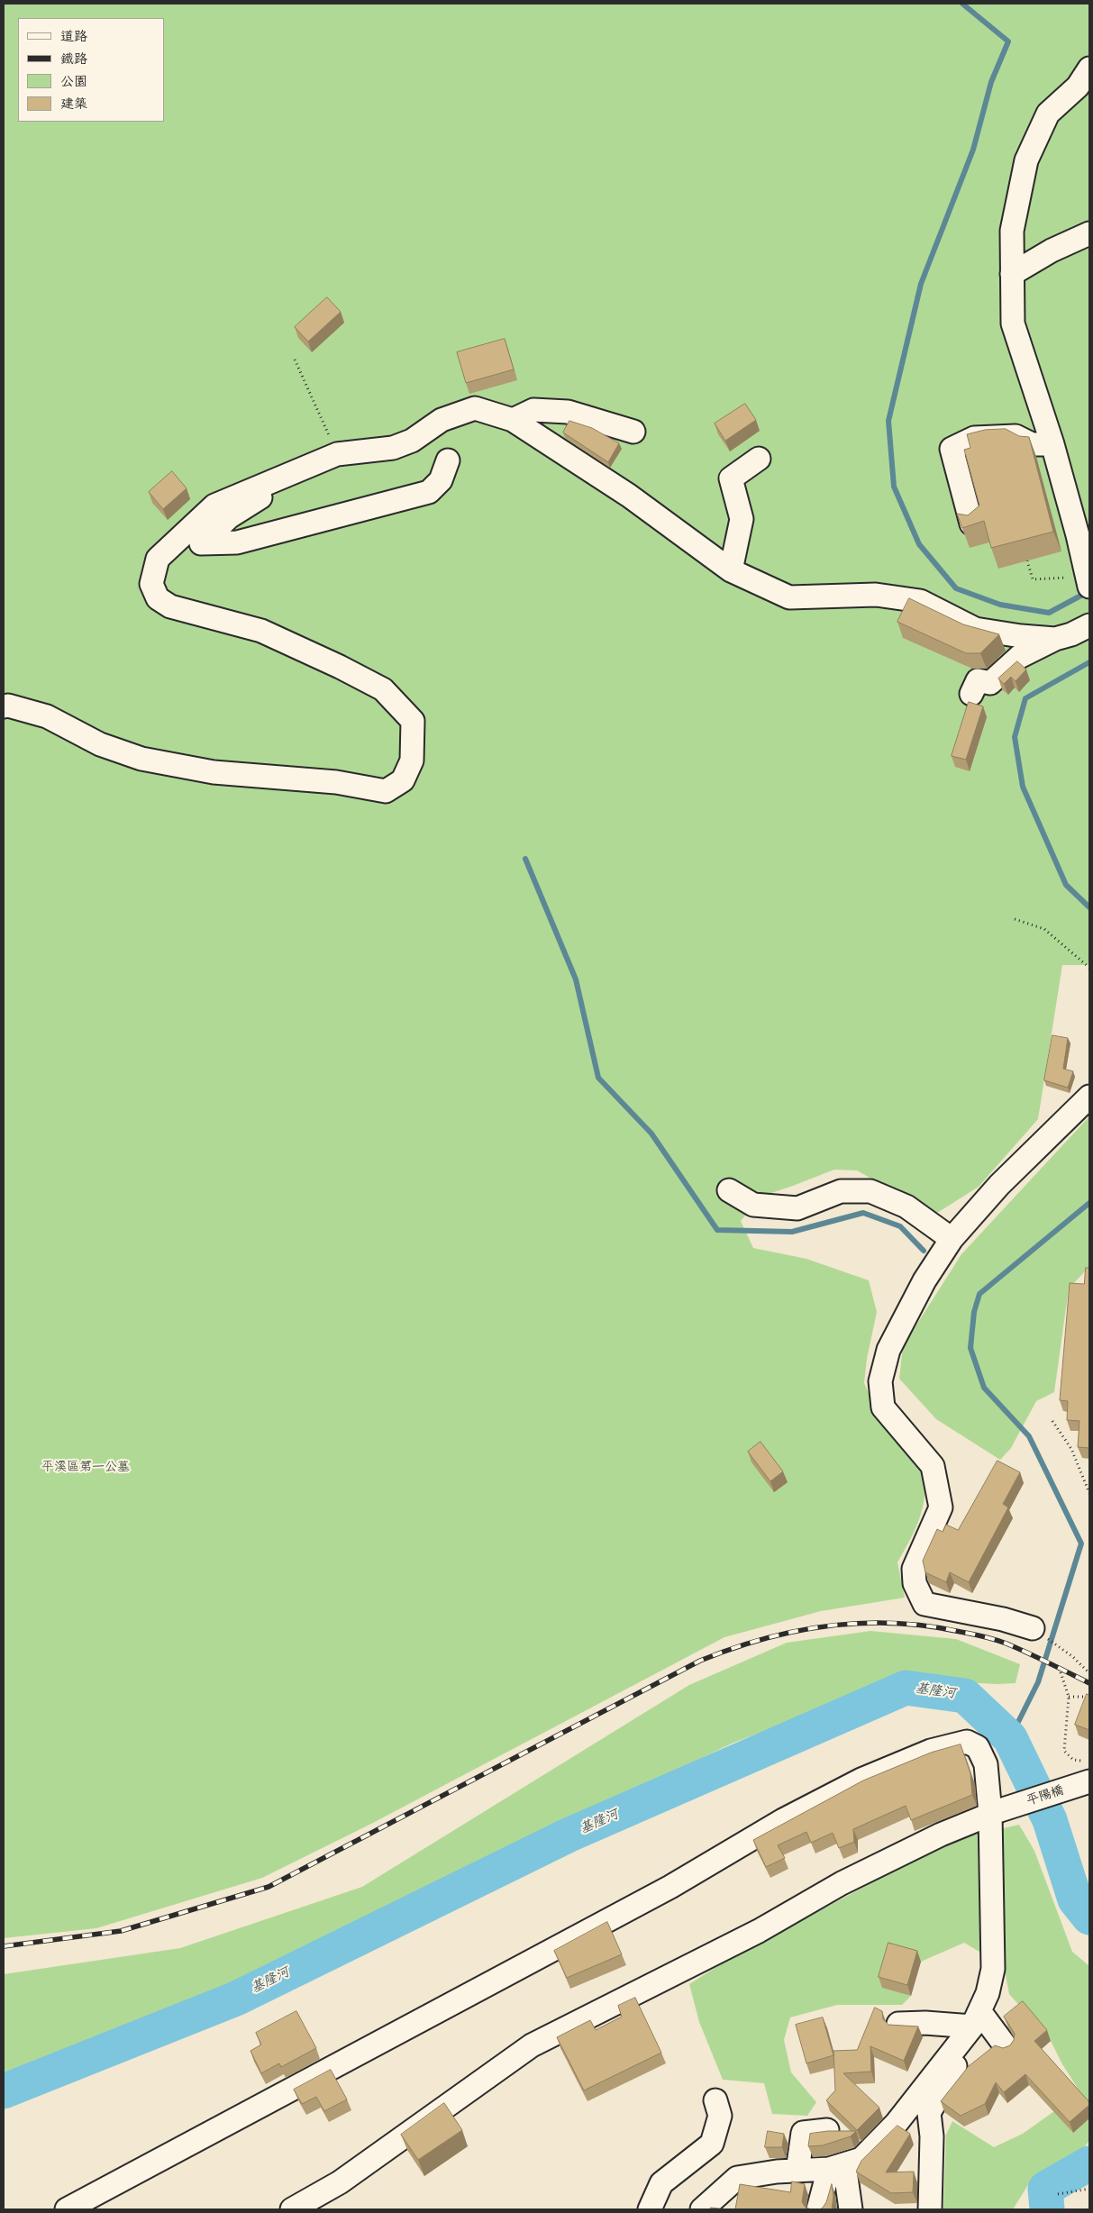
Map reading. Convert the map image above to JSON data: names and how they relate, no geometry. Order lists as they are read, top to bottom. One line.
{"streets":{"street":["平陽橋"]},"water":["基隆河"],"parks":["平溪區第一公墓"],"legend":["道路","鐵路","公園","建築"]}
